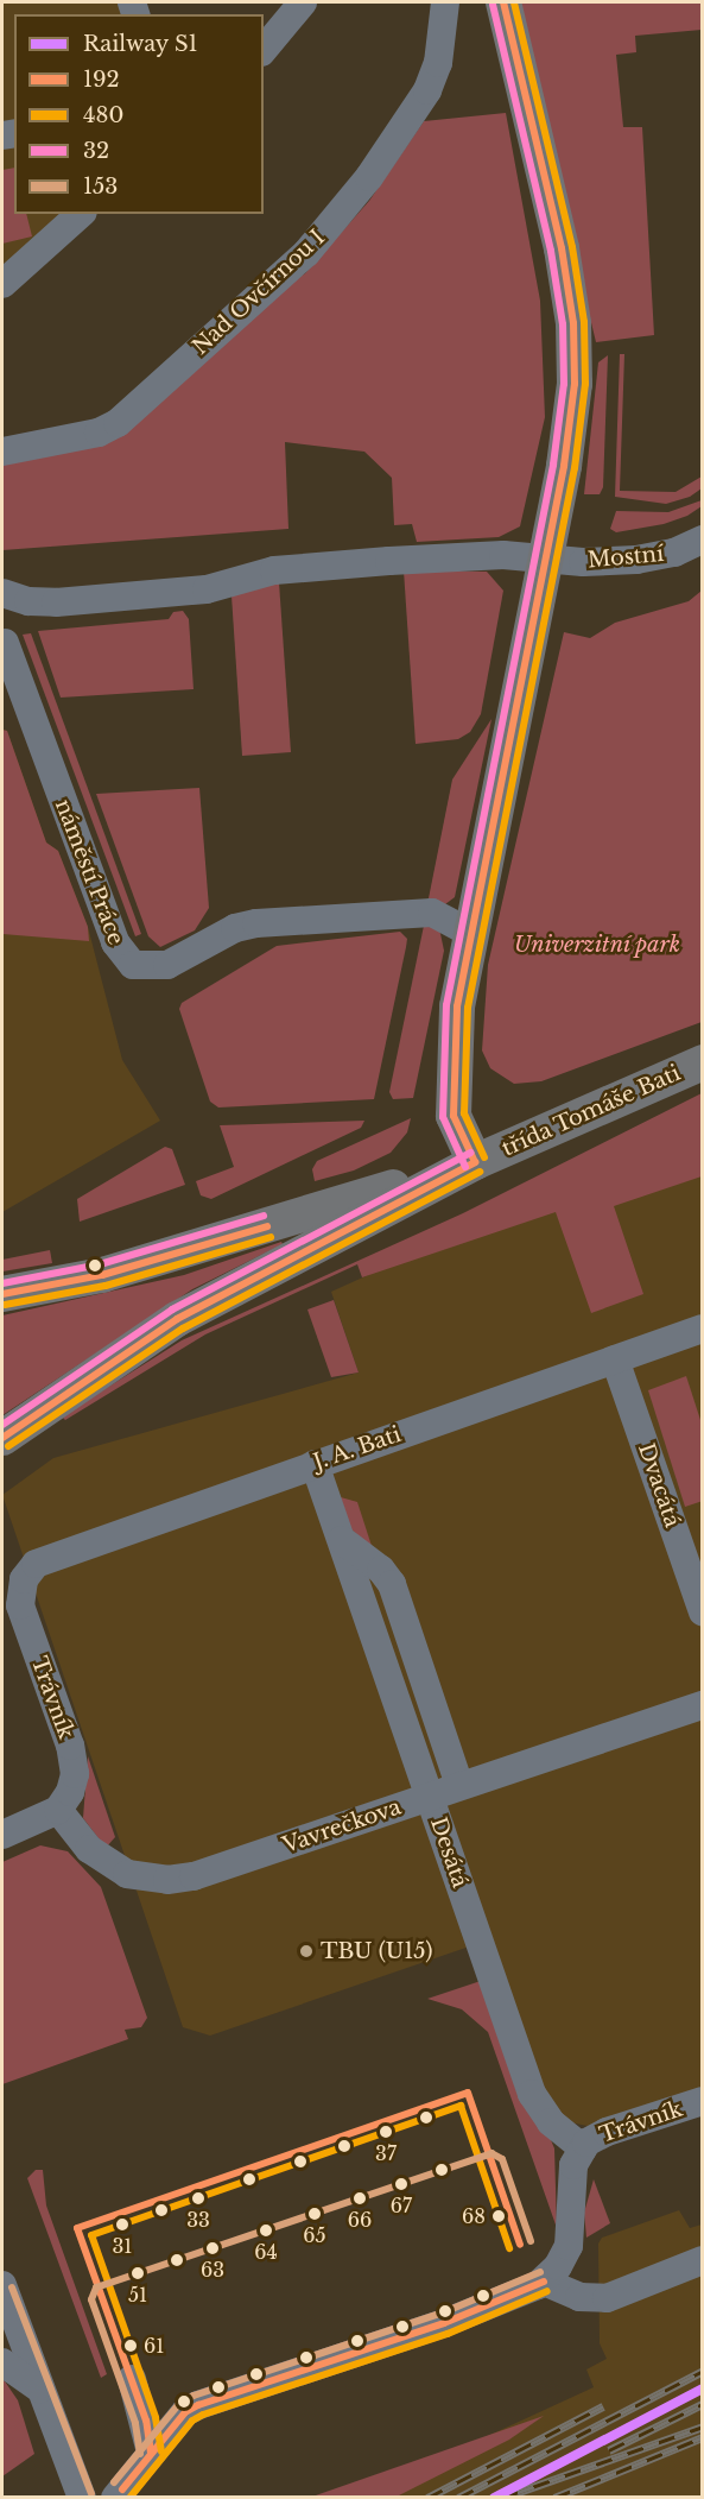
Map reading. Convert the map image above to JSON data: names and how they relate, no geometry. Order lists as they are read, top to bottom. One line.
{"streets":{"main road":["třída Tomáše Bati"],"street":["Nad Ovčírnou I","Mostní","náměstí Práce","J. A. Bati","Dvacátá","Trávník","Vavrečkova","Desátá"]},"crossings":[["J. A. Bati","Dvacátá"],["J. A. Bati","Trávník"],["J. A. Bati","Desátá"],["Trávník","Vavrečkova"],["Trávník","Desátá"],["Vavrečkova","Desátá"]],"parks":["Univerzitní park"],"places":["TBU (U15)","37","67","33","66","65","68","31","64","63","51","61"],"lines":["transit line 192","transit line 480","transit line 32","transit line 153","rail line S1"],"legend":["Railway S1","192","480","32","153"]}
